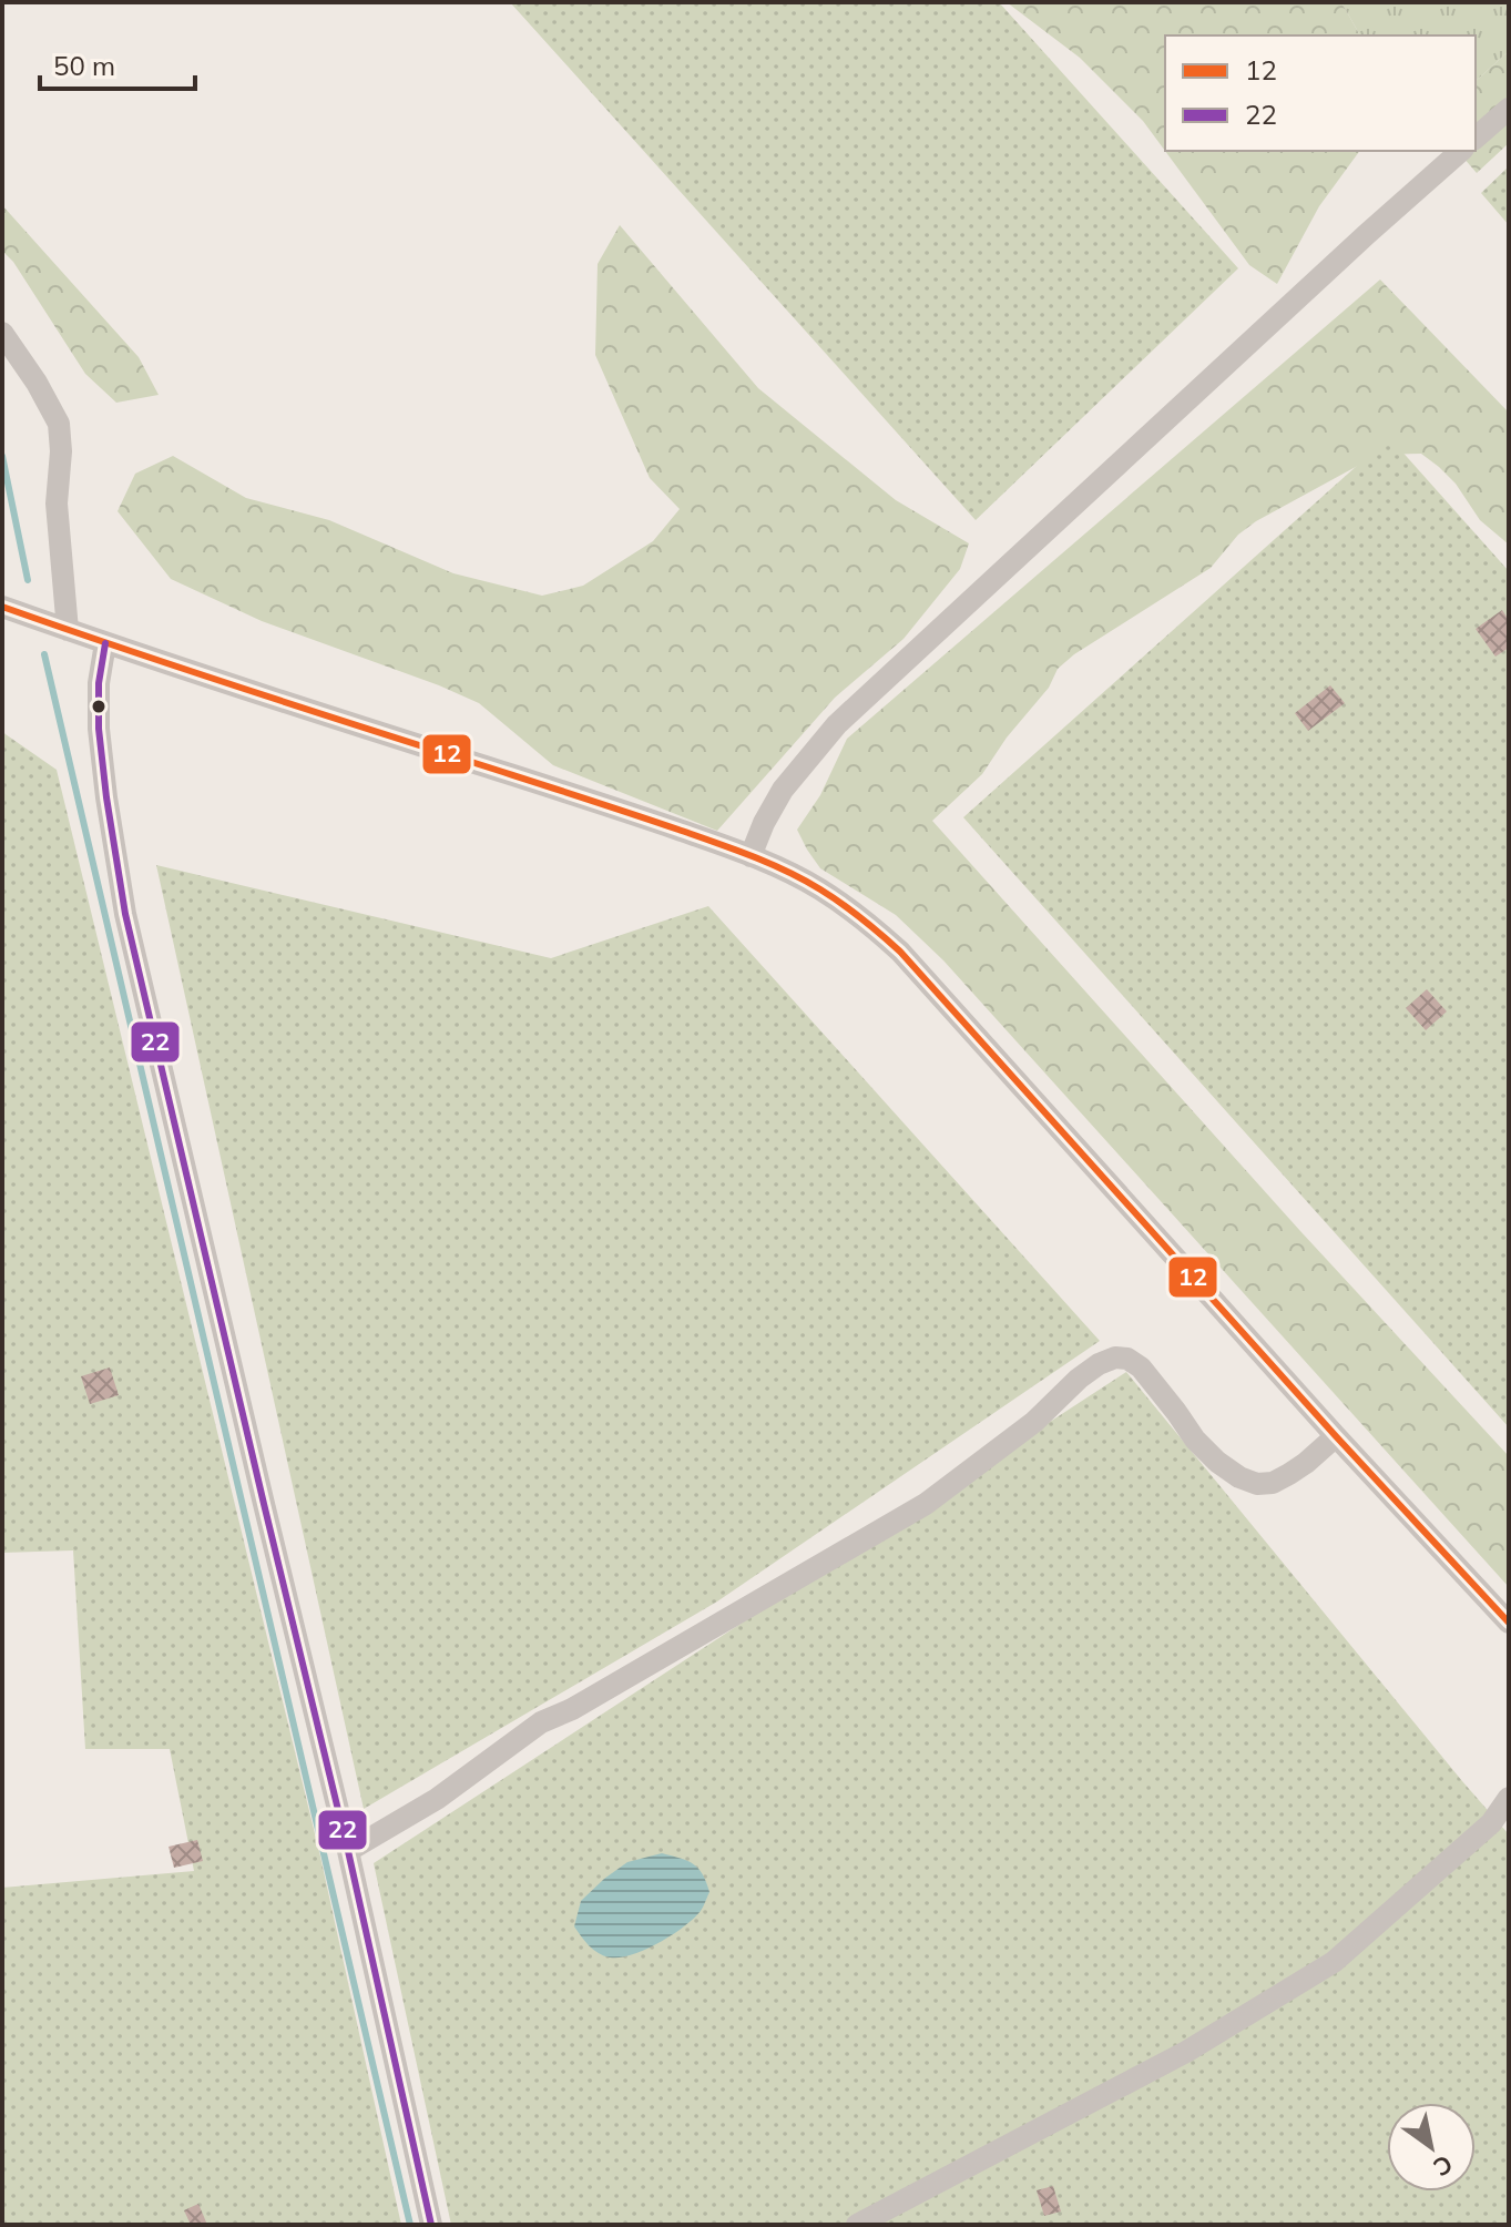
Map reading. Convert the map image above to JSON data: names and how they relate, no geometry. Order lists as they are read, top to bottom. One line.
{"lines":["transit line 12","transit line 22"],"legend":["12","22"],"scale_bar":"50 m","north":"bottom right"}
